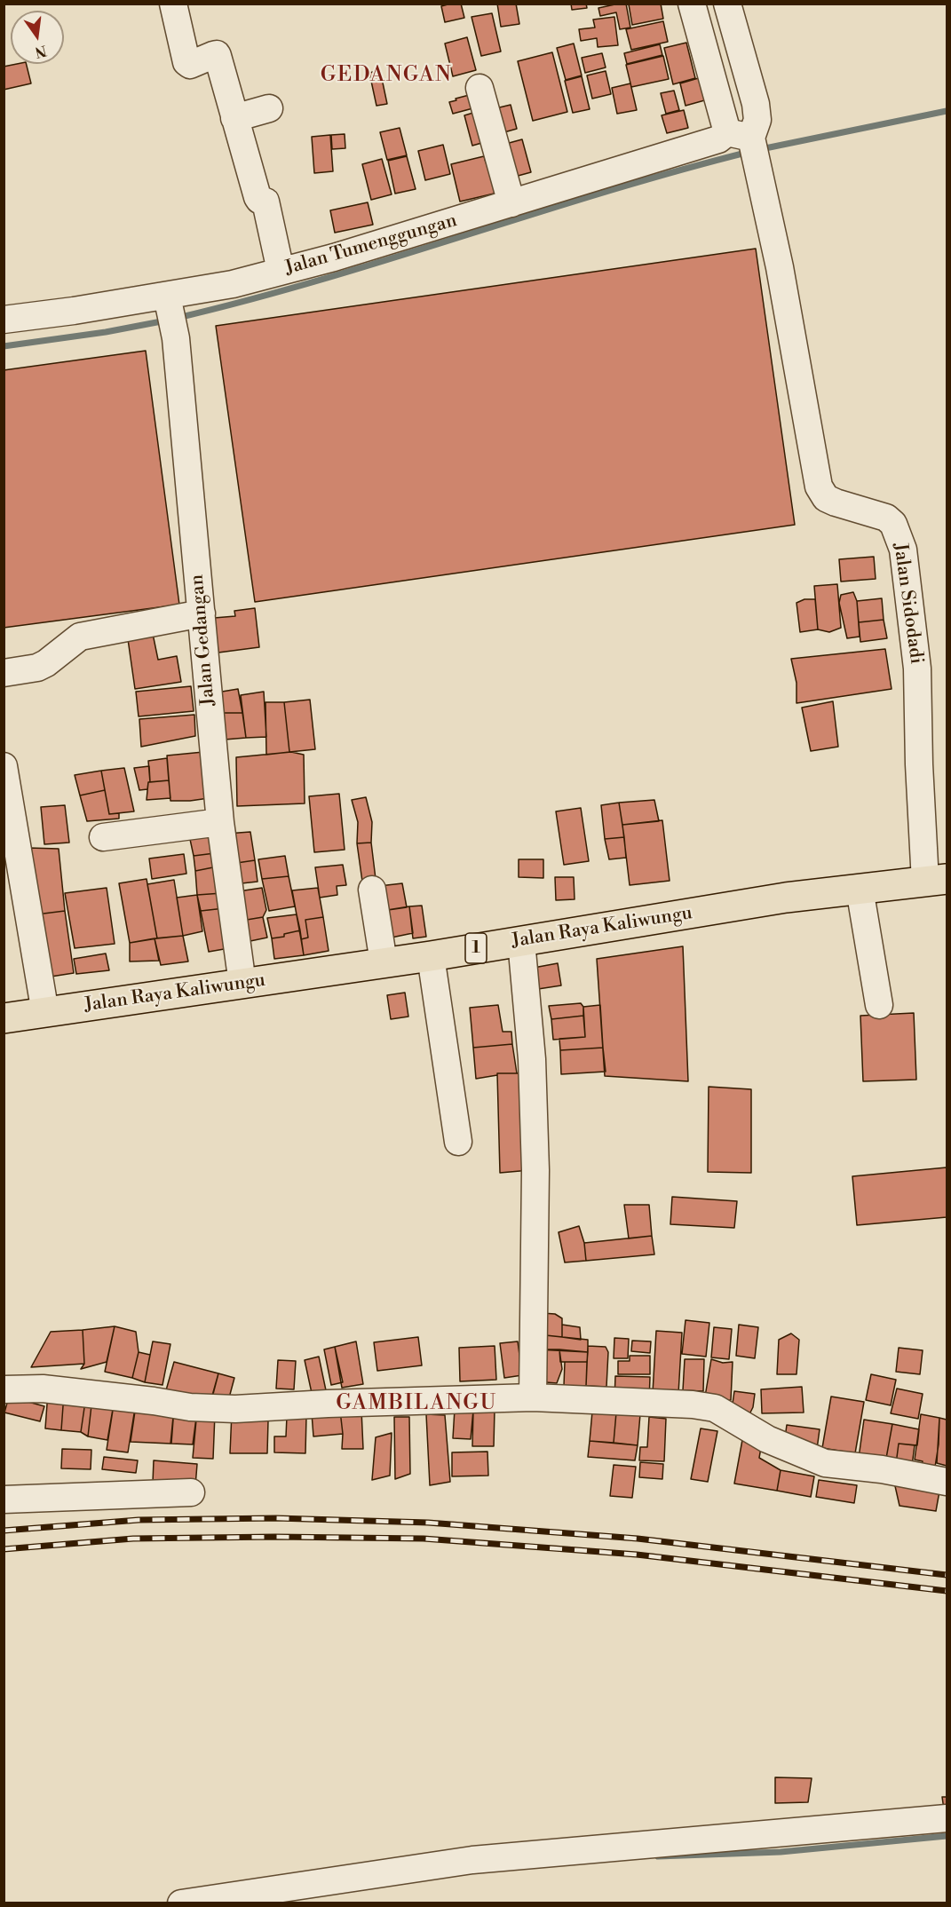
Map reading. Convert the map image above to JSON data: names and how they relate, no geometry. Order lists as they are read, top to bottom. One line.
{"streets":{"main road":["Jalan Raya Kaliwungu","1"],"street":["Jalan Tumenggungan","Jalan Sidodadi","Jalan Gedangan"]},"crossings":[["Jalan Tumenggungan","Jalan Sidodadi"],["Jalan Tumenggungan","Jalan Gedangan"],["Jalan Sidodadi","Jalan Raya Kaliwungu"],["Jalan Gedangan","Jalan Raya Kaliwungu"]],"districts":["GEDANGAN","GAMBILANGU"],"north":"bottom"}
